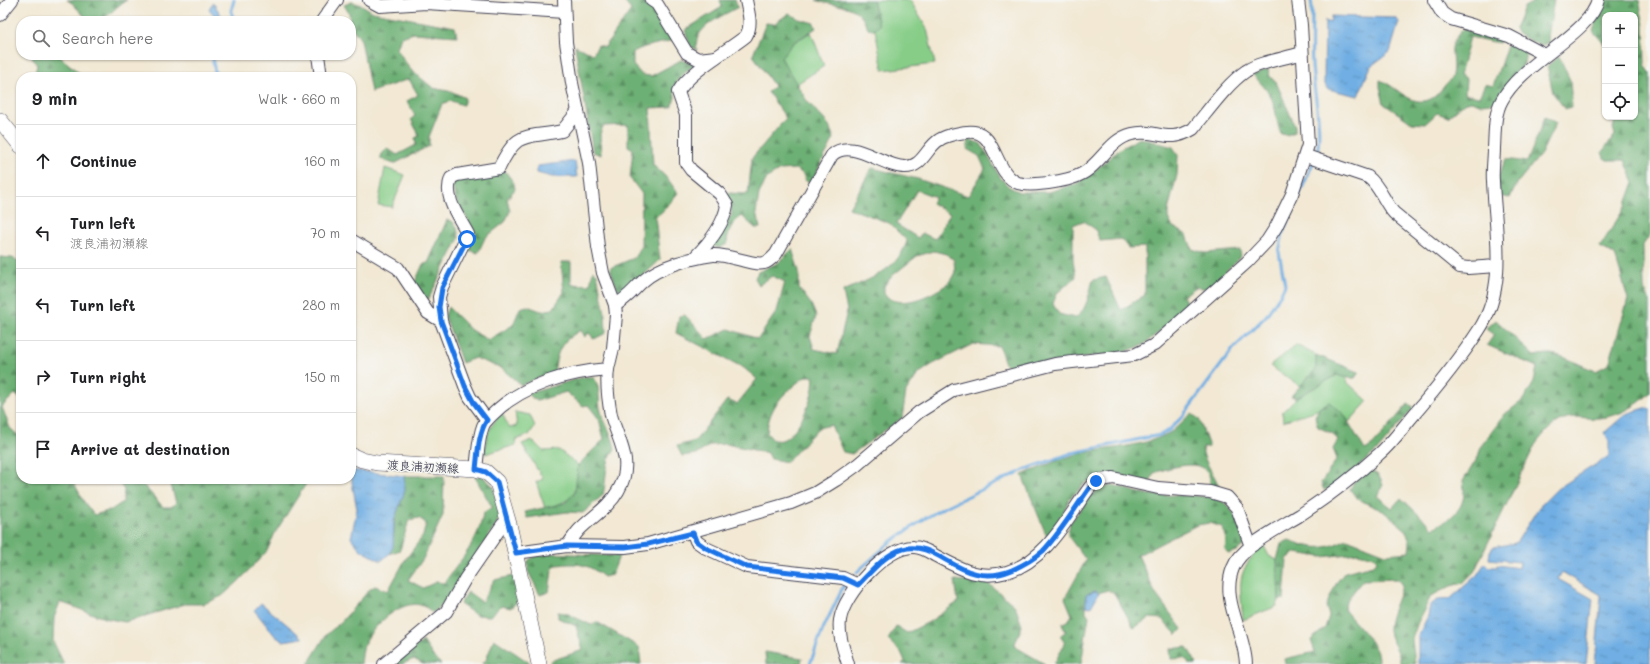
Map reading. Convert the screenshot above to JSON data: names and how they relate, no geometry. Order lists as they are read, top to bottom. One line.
{"streets":{"main road":["渡良浦初瀬線"]},"page":{"map_buttons":["+","−"],"search":"Search here","heading":["9 min","Walk · 660 m"],"list":[["Continue","160 m"],["Turn left","渡良浦初瀬線","70 m"],["Turn left","280 m"],["Turn right","150 m"],"Arrive at destination"]}}
